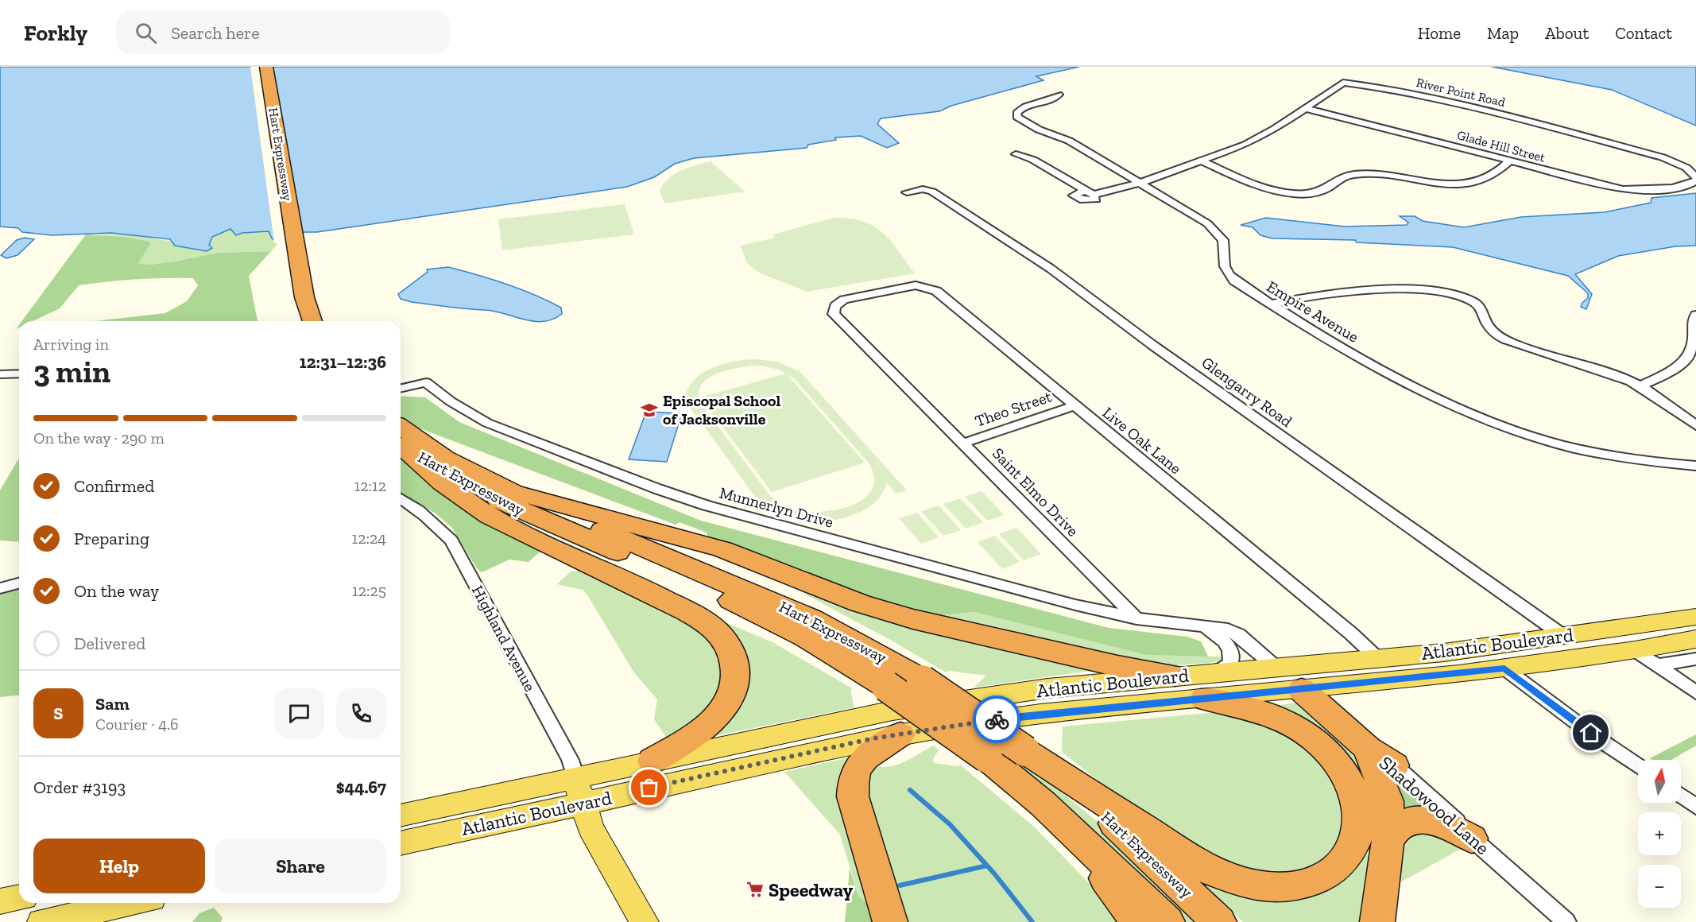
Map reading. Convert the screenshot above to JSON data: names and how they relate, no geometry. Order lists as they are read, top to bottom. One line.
{"streets":{"highway":["Hart Expressway","Shadowood Lane"],"main road":["Atlantic Boulevard"],"street":["River Point Road","Glade Hill Street","Empire Avenue","Glengarry Road","Theo Street","Live Oak Lane","Saint Elmo Drive","Munnerlyn Drive","Highland Avenue"]},"crossings":[["River Point Road","Glade Hill Street"],["River Point Road","Empire Avenue"],["Glengarry Road","Atlantic Boulevard"],["Theo Street","Live Oak Lane"],["Theo Street","Saint Elmo Drive"],["Live Oak Lane","Saint Elmo Drive"],["Live Oak Lane","Atlantic Boulevard"],["Saint Elmo Drive","Munnerlyn Drive"],["Highland Avenue","Atlantic Boulevard"],["Atlantic Boulevard","Shadowood Lane"]],"places":{"school or university":["Episcopal School of Jacksonville"],"supermarket":["Speedway"]},"north":"top","page":{"header":"Forkly","search":"Search here","nav":["Home","Map","About","Contact"],"heading":["3 min","Arriving in","12:31–12:36"],"panel":["Sam","Courier · 4.6","Order #3193","$44.67"],"bar":"On the way · 290 m","list":[["Confirmed","12:12"],["Preparing","12:24"],["On the way","12:25"],"Delivered"],"round":"S","map_buttons":["+","−"],"buttons":["Help","Share"]}}
